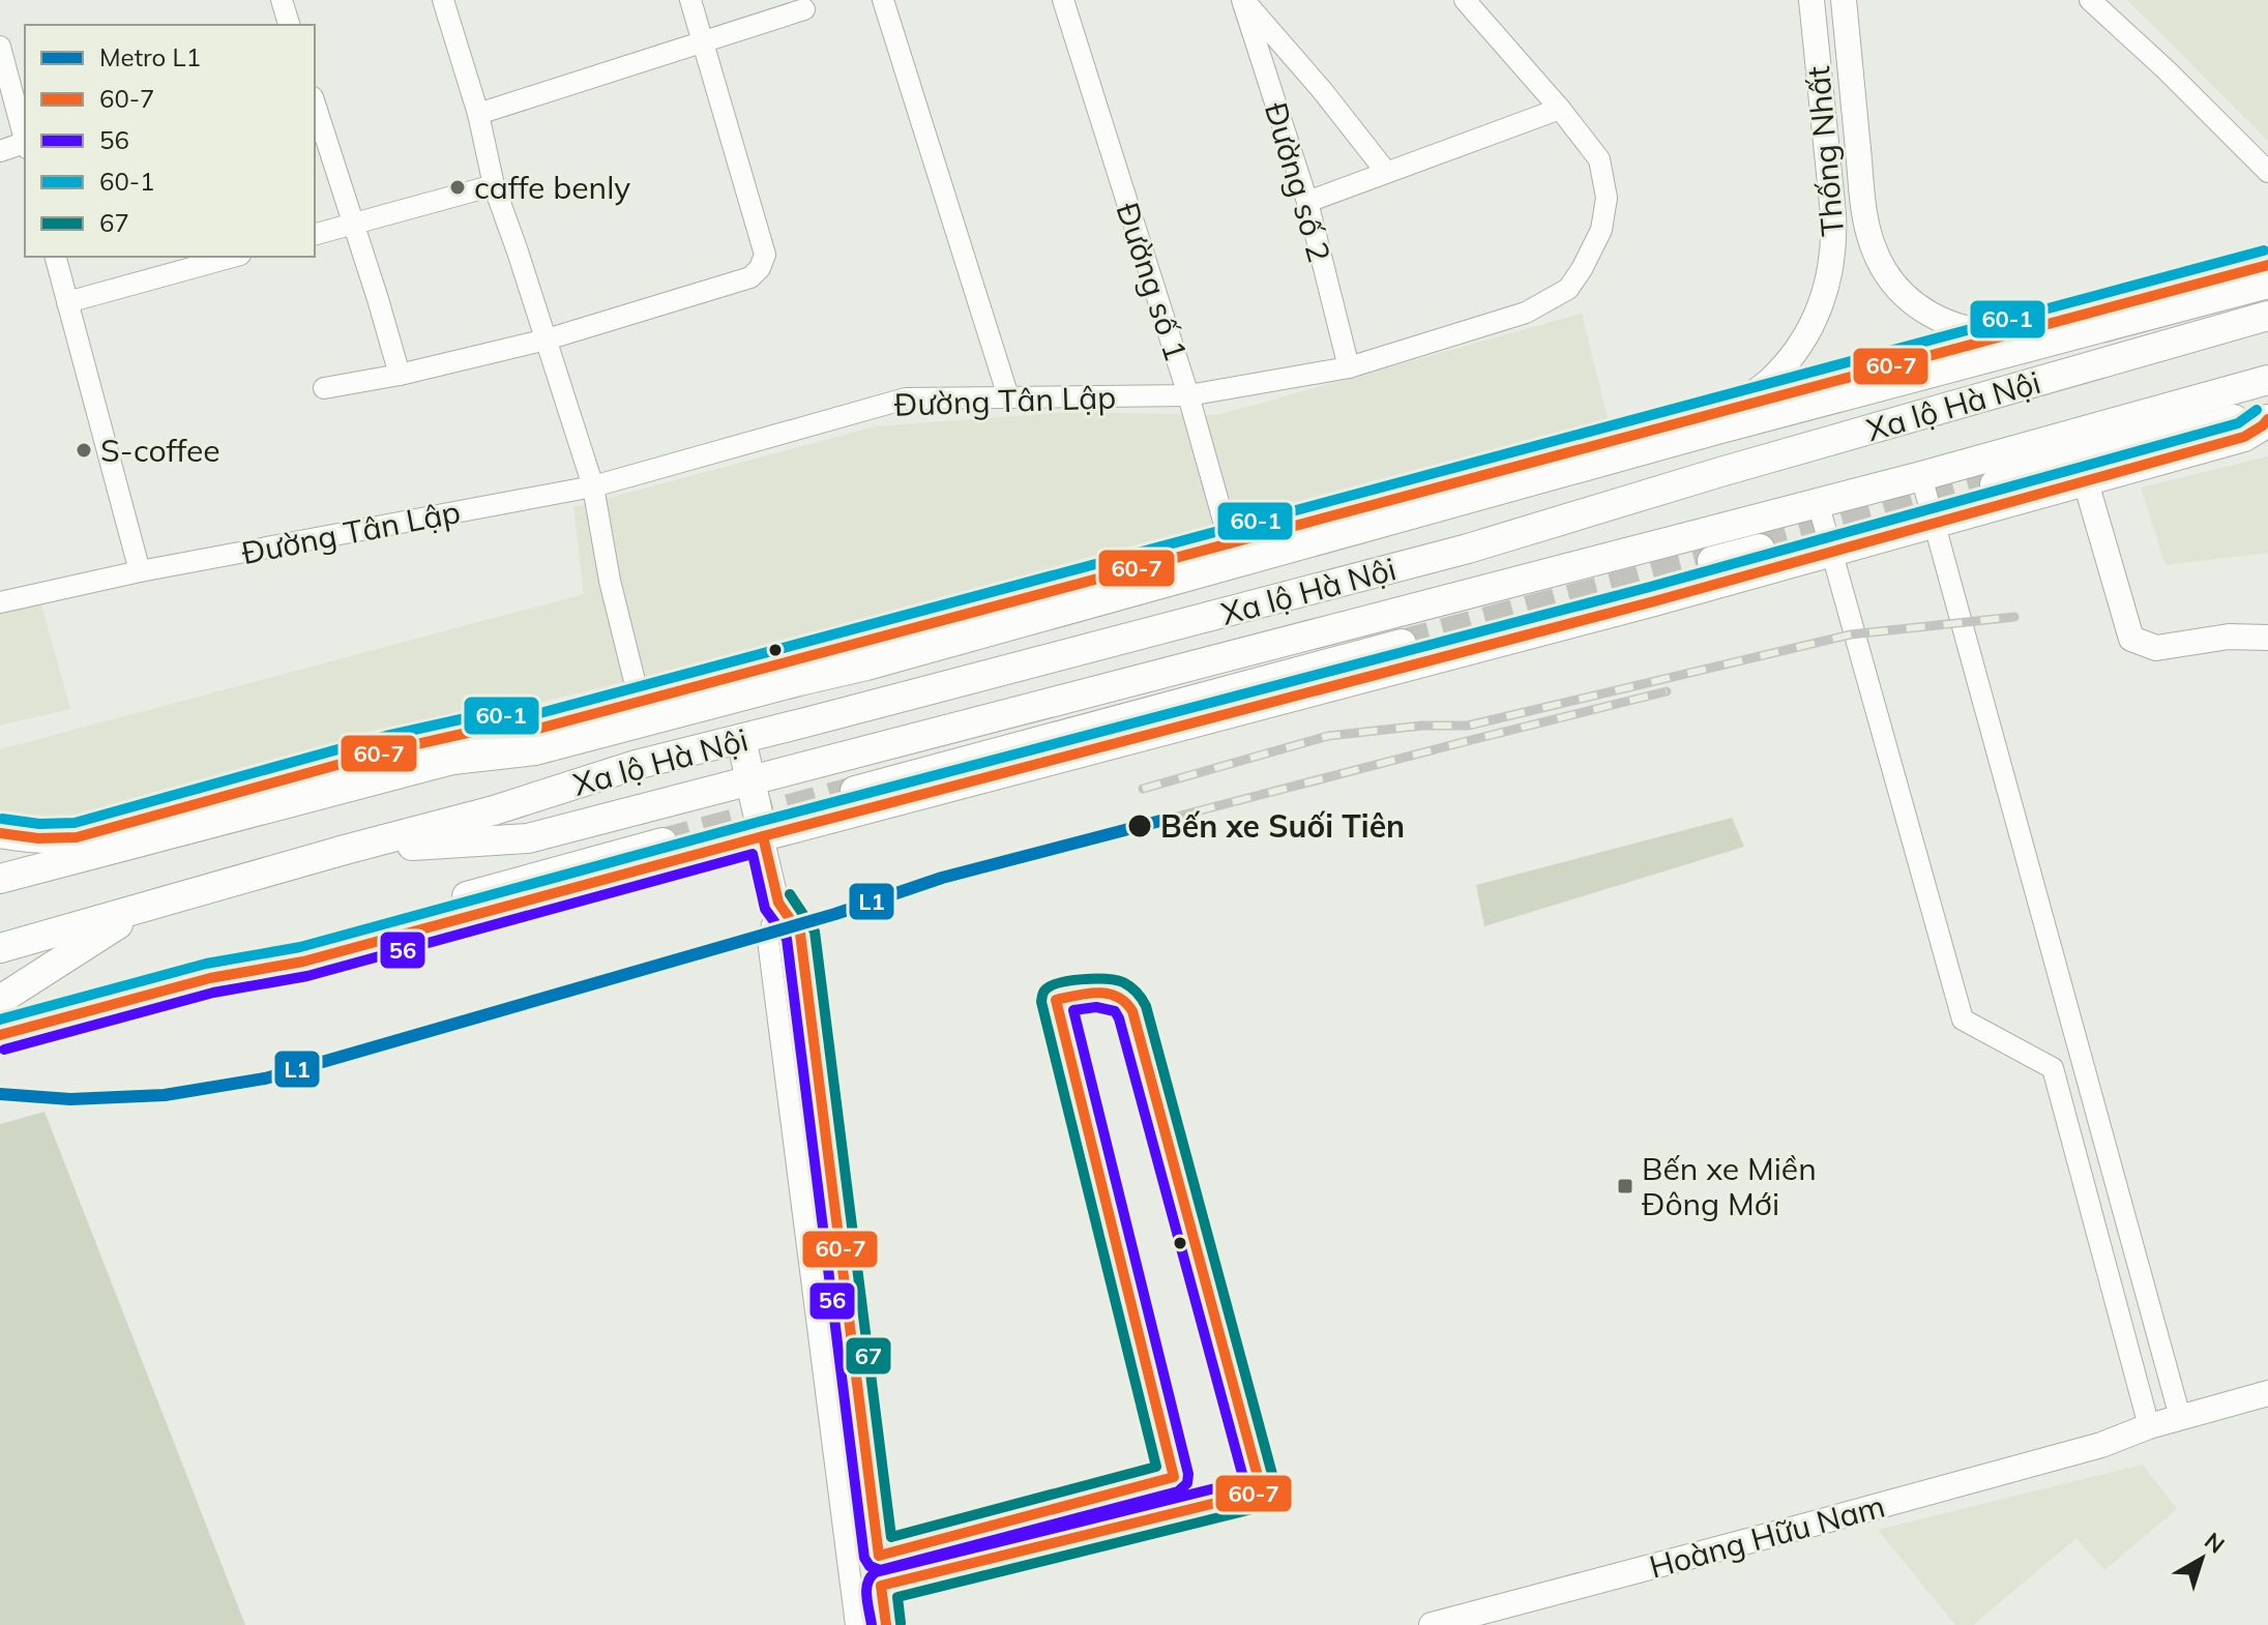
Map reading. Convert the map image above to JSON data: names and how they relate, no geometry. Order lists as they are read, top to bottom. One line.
{"streets":{"highway":["Xa lộ Hà Nội"],"main road":["Thống Nhất","Hoàng Hữu Nam"],"street":["Đường số 2","Đường số 1","Đường Tân Lập"]},"crossings":[["Thống Nhất","Xa lộ Hà Nội"],["Đường số 2","Đường Tân Lập"],["Đường số 1","Đường Tân Lập"],["Đường số 1","Xa lộ Hà Nội"]],"places":{"other":["caffe benly","S-coffee","Bến xe Suối Tiên"],"transit":["Bến xe Miền Đông Mới"]},"lines":["transit line 60-1","transit line 60-7","metro line L1","transit line 56","transit line 67"],"legend":["Metro L1","60-7","56","60-1","67"],"north":"top right"}
